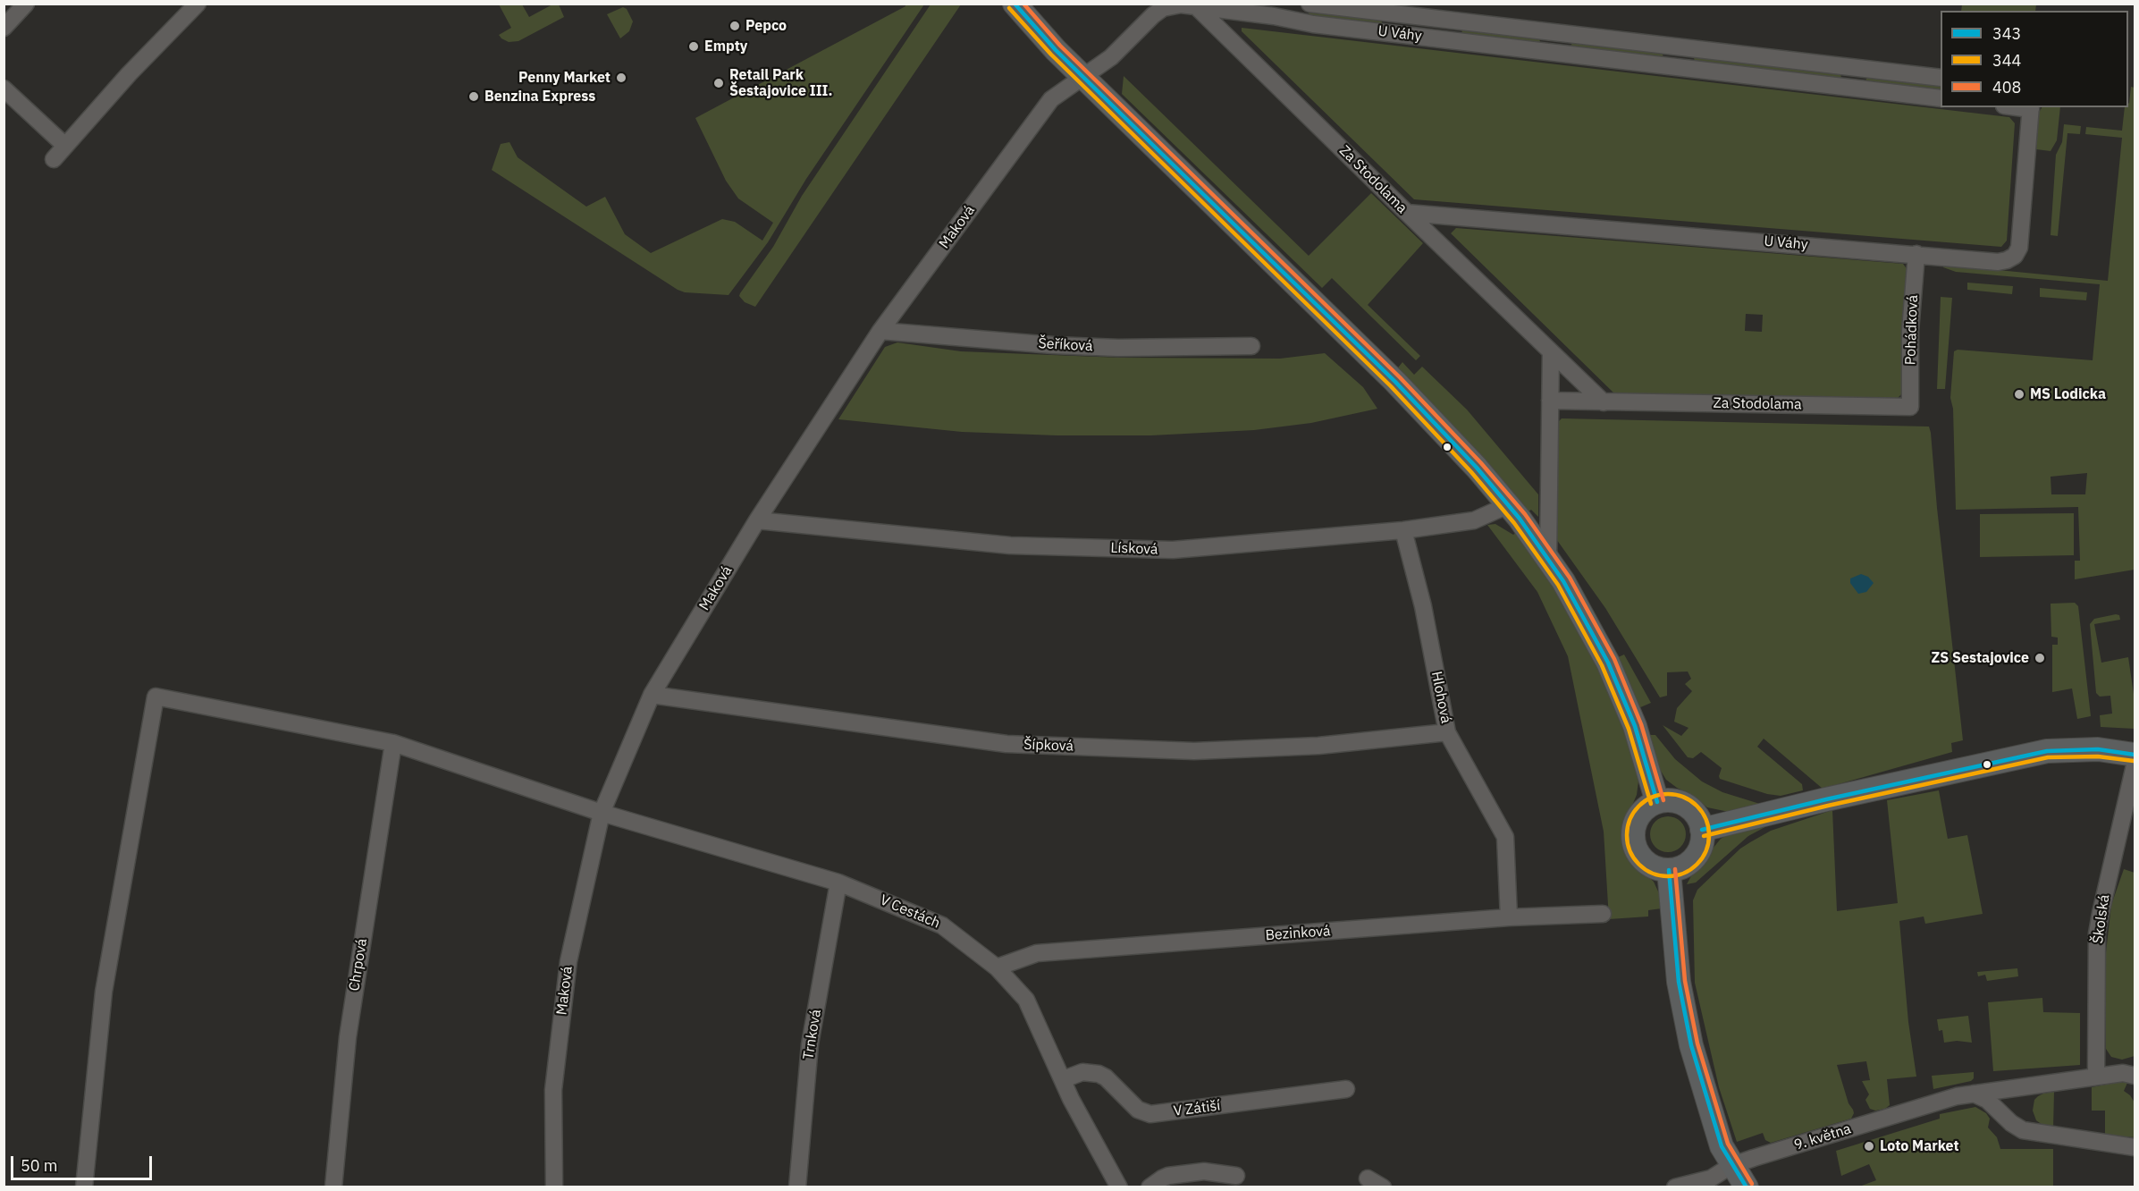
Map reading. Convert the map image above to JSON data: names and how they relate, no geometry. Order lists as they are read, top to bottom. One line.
{"streets":{"street":["U Váhy","Za Stodolama","Maková","Pohádková","Šeříková","Lísková","Hlohová","Šípková","V Cestách","Školská","Bezinková","Chrpová","Trnková","V Zátiší","9. května"]},"crossings":[["U Váhy","Za Stodolama"],["U Váhy","Maková"],["U Váhy","Pohádková"],["Za Stodolama","Pohádková"],["Maková","Šeříková"],["Maková","Lísková"],["Maková","Šípková"],["Maková","V Cestách"],["Lísková","Hlohová"],["Hlohová","Šípková"],["Hlohová","Bezinková"],["V Cestách","Bezinková"],["V Cestách","Chrpová"],["V Cestách","Trnková"],["V Cestách","V Zátiší"],["Školská","9. května"]],"places":["Pepco","Empty","Penny Market","Retail Park Šestajovice III.","Benzina Express","MS Lodicka","ZS Sestajovice","Loto Market"],"lines":["transit line 343","transit line 408","transit line 344"],"legend":["343","344","408"],"scale_bar":"50 m"}
